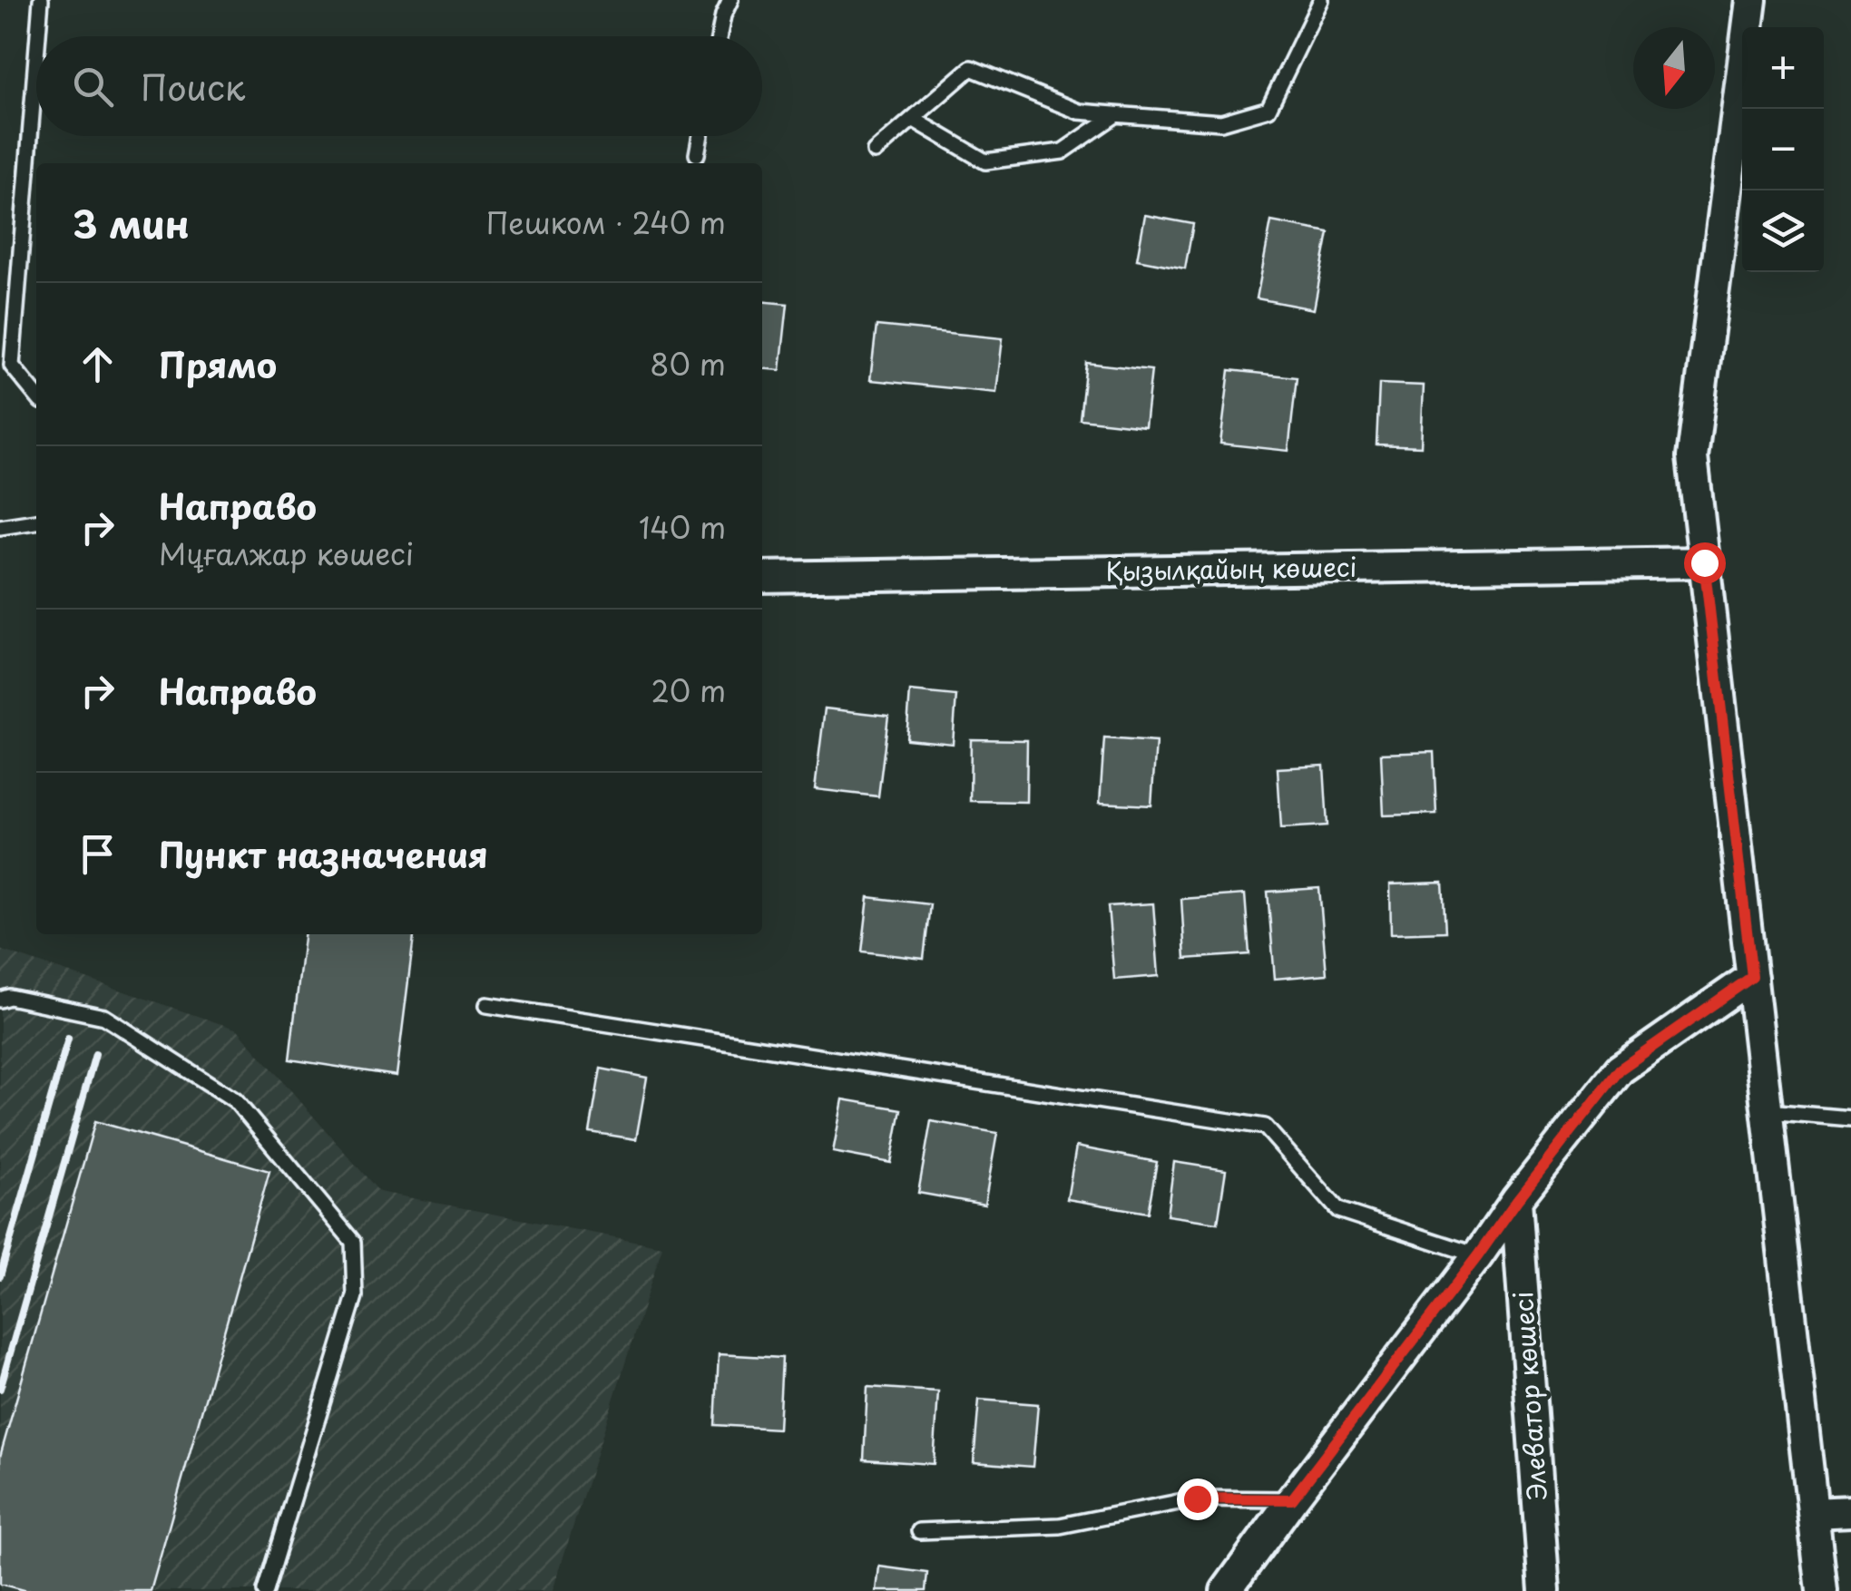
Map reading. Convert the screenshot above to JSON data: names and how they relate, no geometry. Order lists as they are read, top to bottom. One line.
{"streets":{"street":["Қызылқайың көшесі","Элеватор көшесі"]},"north":"bottom","page":{"map_buttons":["+","−"],"search":"Поиск","heading":["3 мин","Пешком · 240 m"],"list":[["Прямо","80 m"],["Направо","Мұғалжар көшесі","140 m"],["Направо","20 m"],"Пункт назначения"]}}
